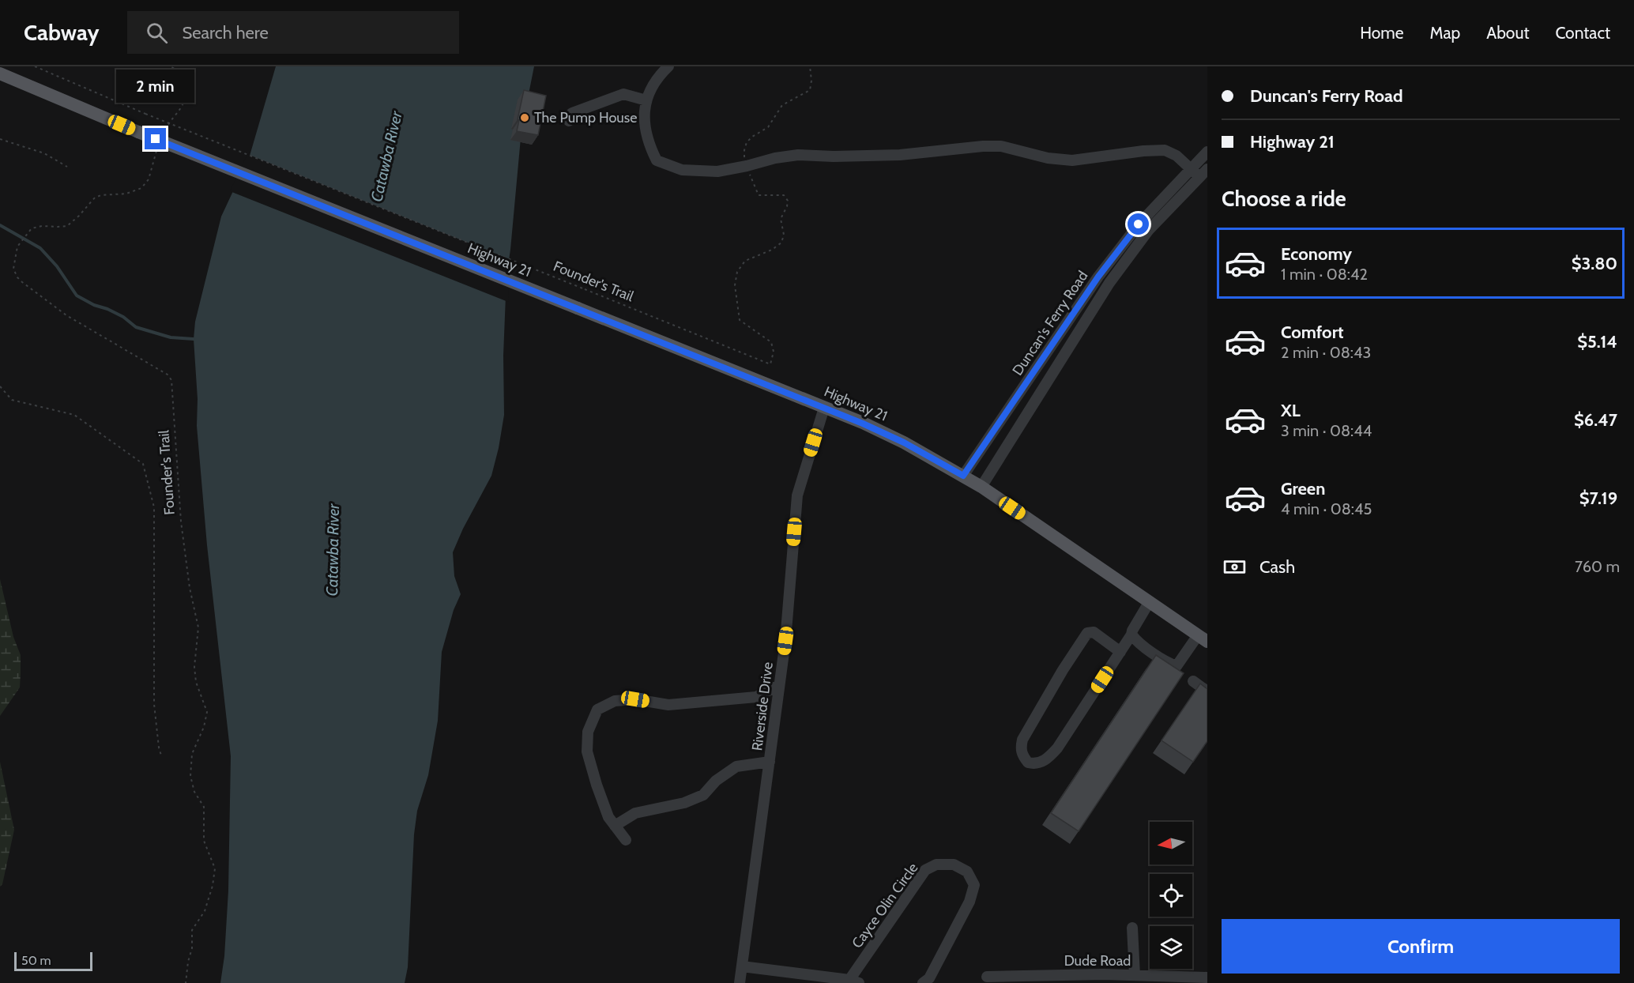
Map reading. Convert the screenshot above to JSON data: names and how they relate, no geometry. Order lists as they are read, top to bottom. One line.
{"streets":{"main road":["Highway 21"],"street":["Duncan's Ferry Road","Riverside Drive","Cayce Olin Circle","Dude Road"],"path":["Founder's Trail"]},"crossings":[["Highway 21","Duncan's Ferry Road"],["Highway 21","Riverside Drive"],["Riverside Drive","Cayce Olin Circle"]],"water":["Catawba River"],"places":["The Pump House"],"scale_bar":"50 m","north":"left","page":{"header":"Cabway","search":"Search here","nav":["Home","Map","About","Contact"],"banner":["Duncan's Ferry Road","Highway 21"],"bubble":"2 min","heading":"Choose a ride","list":[{"name":"Economy","note":"1 min · 08:42","value":"$3.80"},{"name":"Comfort","note":"2 min · 08:43","value":"$5.14"},{"name":"XL","note":"3 min · 08:44","value":"$6.47"},{"name":"Green","note":"4 min · 08:45","value":"$7.19"}],"pay":["Cash","760 m"],"buttons":"Confirm","scale":"50 m"}}
